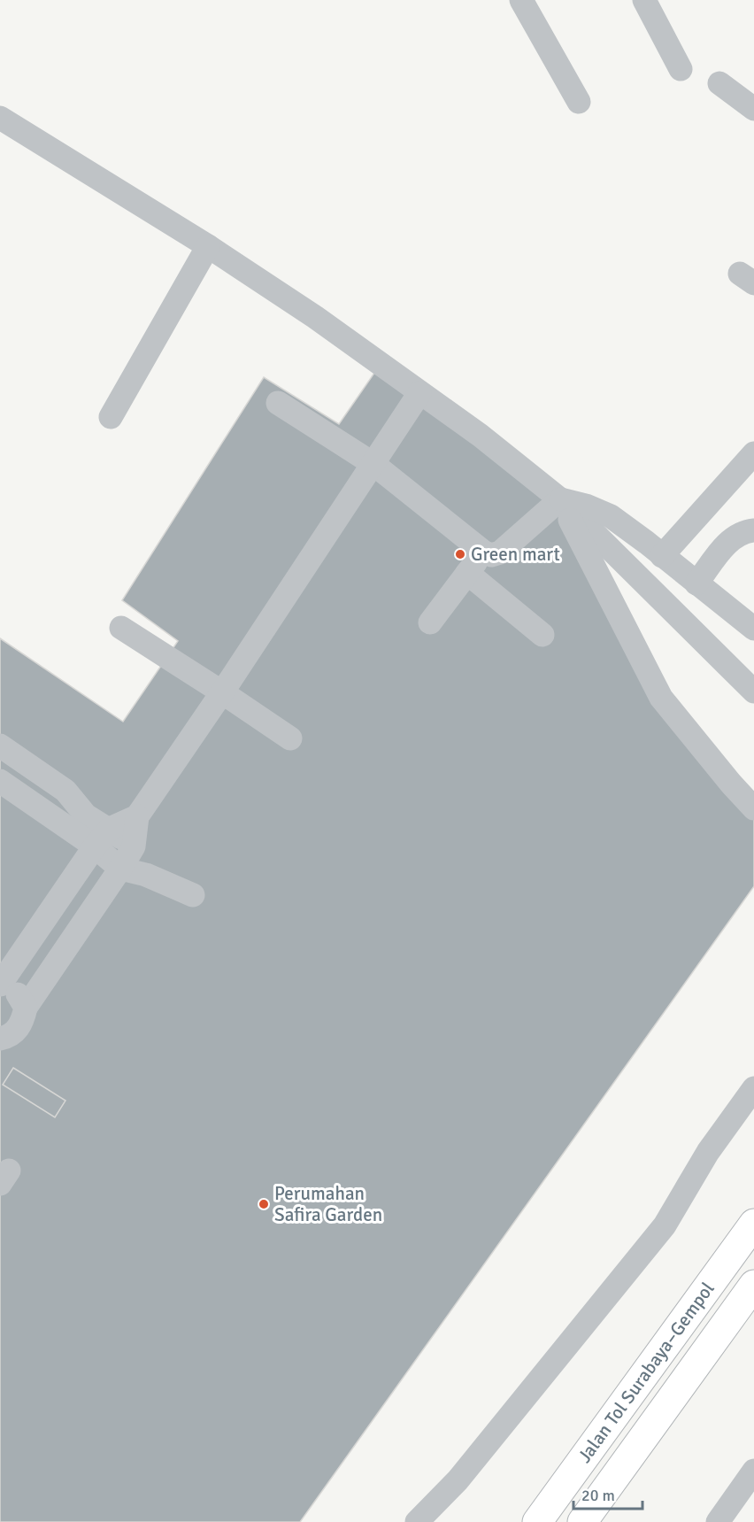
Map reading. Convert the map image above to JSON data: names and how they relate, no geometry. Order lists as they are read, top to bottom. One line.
{"streets":{"highway":["Jalan Tol Surabaya–Gempol"]},"places":["Green mart","Perumahan Safira Garden"],"scale_bar":"20 m"}
